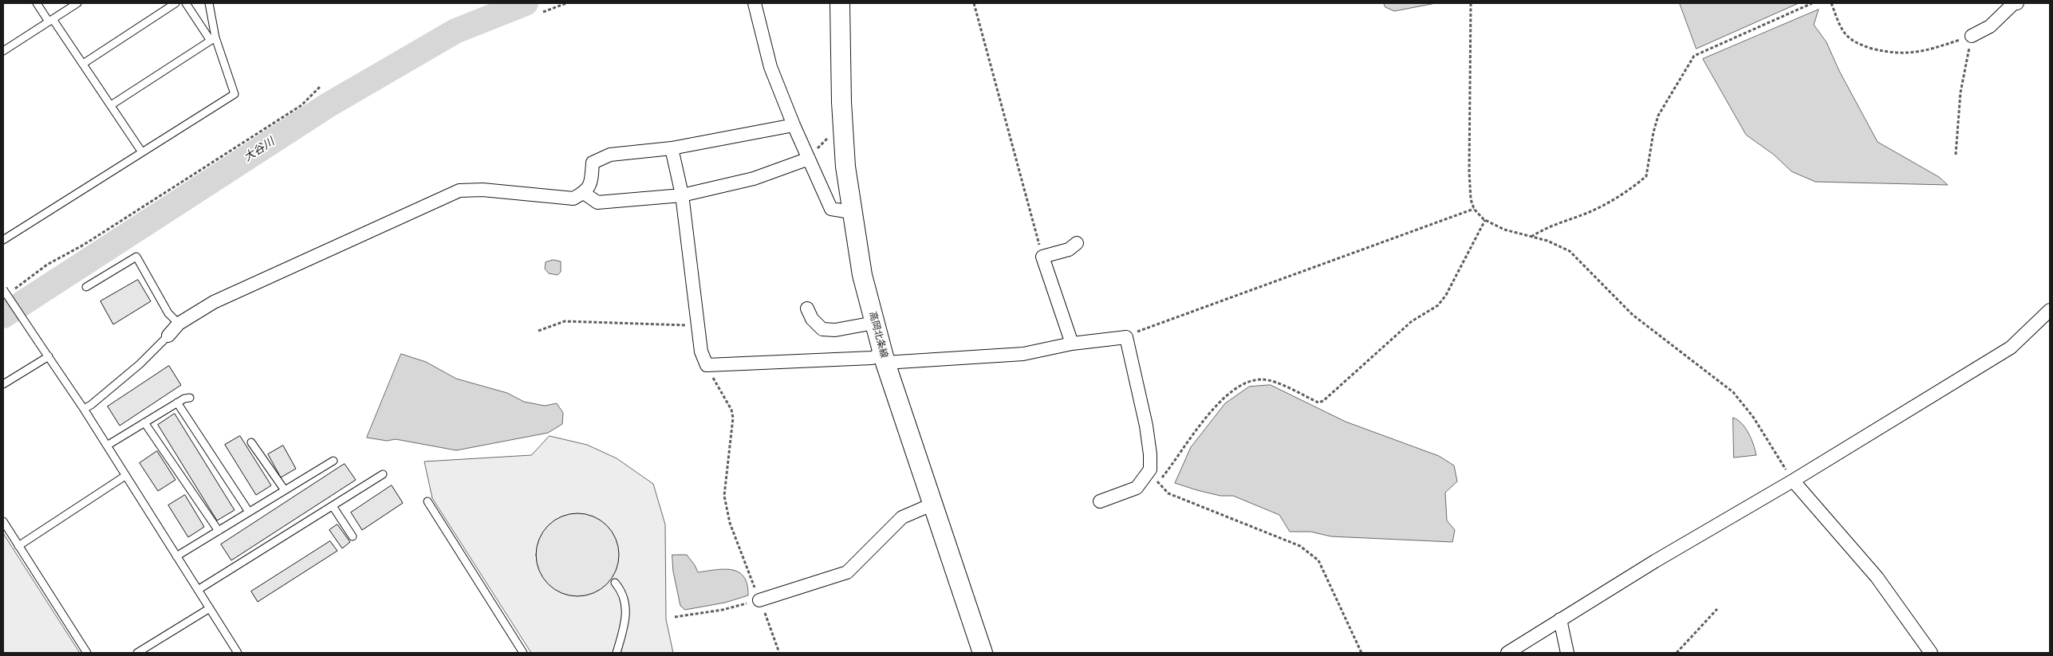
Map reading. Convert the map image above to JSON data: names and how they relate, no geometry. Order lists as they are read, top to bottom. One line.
{"streets":{"main road":["高岡北条線"]},"water":["大谷川"]}
